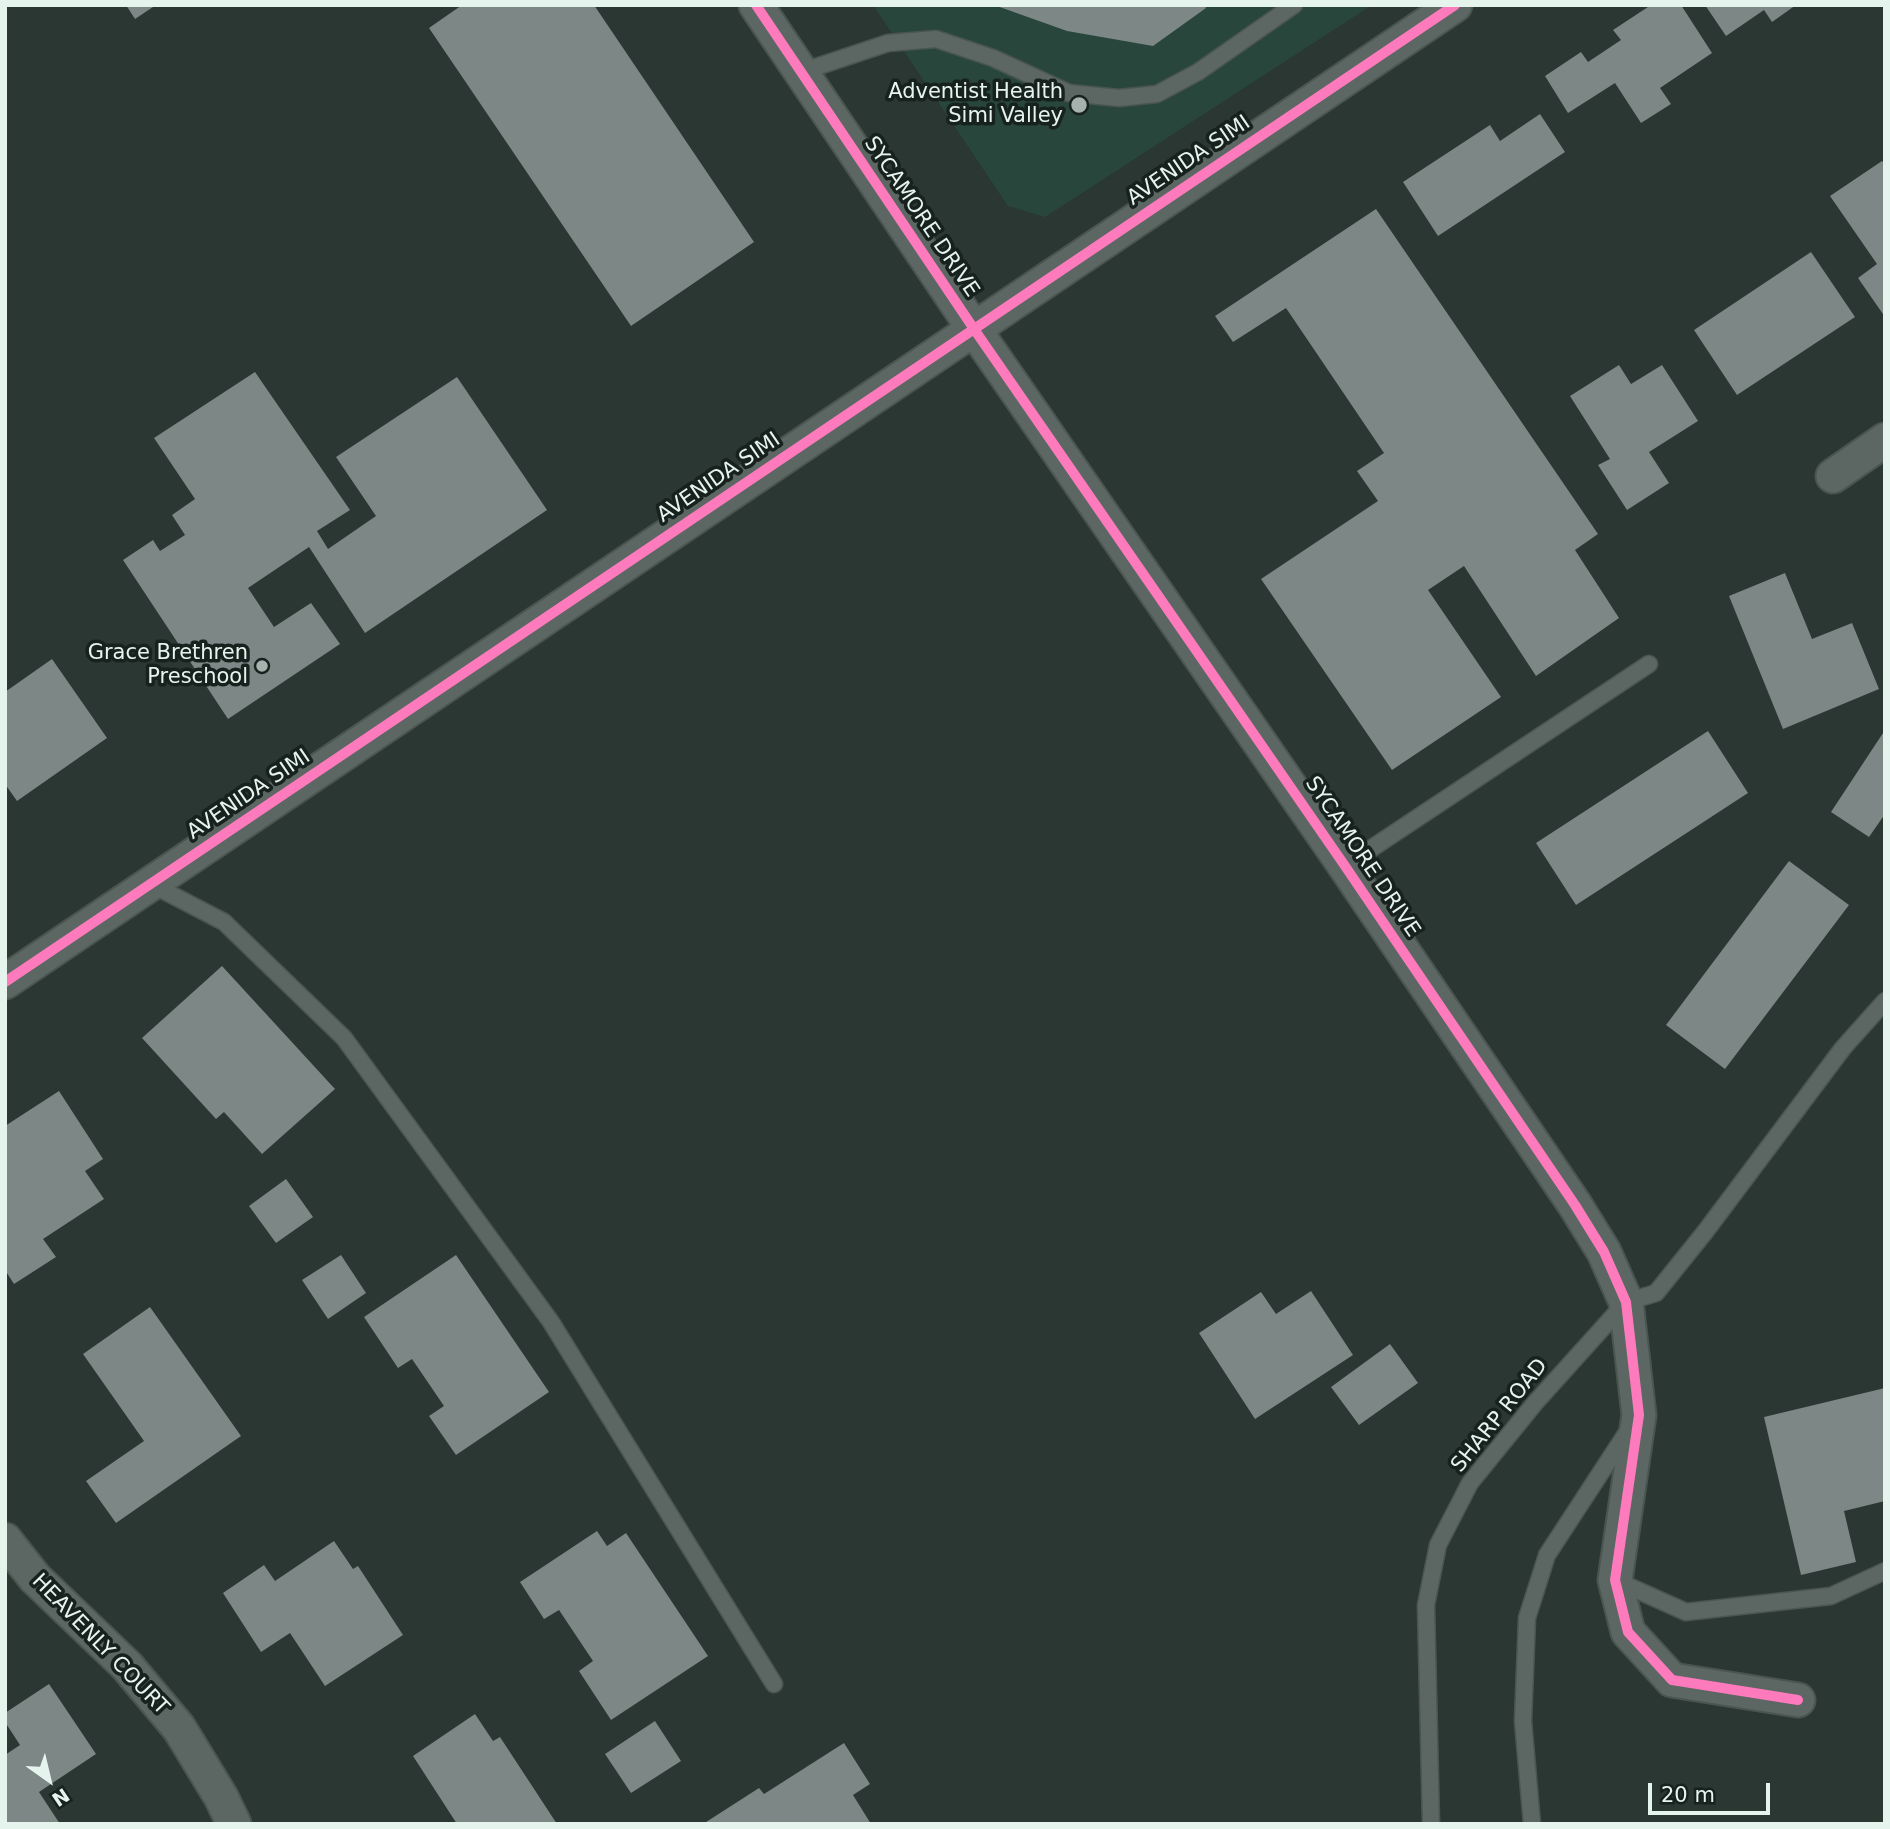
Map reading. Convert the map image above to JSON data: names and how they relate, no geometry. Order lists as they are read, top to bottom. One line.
{"streets":{"street":["AVENIDA SIMI","SYCAMORE DRIVE","HEAVENLY COURT"],"lane":["SHARP ROAD"]},"crossings":[["AVENIDA SIMI","SYCAMORE DRIVE"],["SYCAMORE DRIVE","SHARP ROAD"]],"places":["Adventist Health Simi Valley","Grace Brethren Preschool"],"scale_bar":"20 m","north":"bottom right"}
